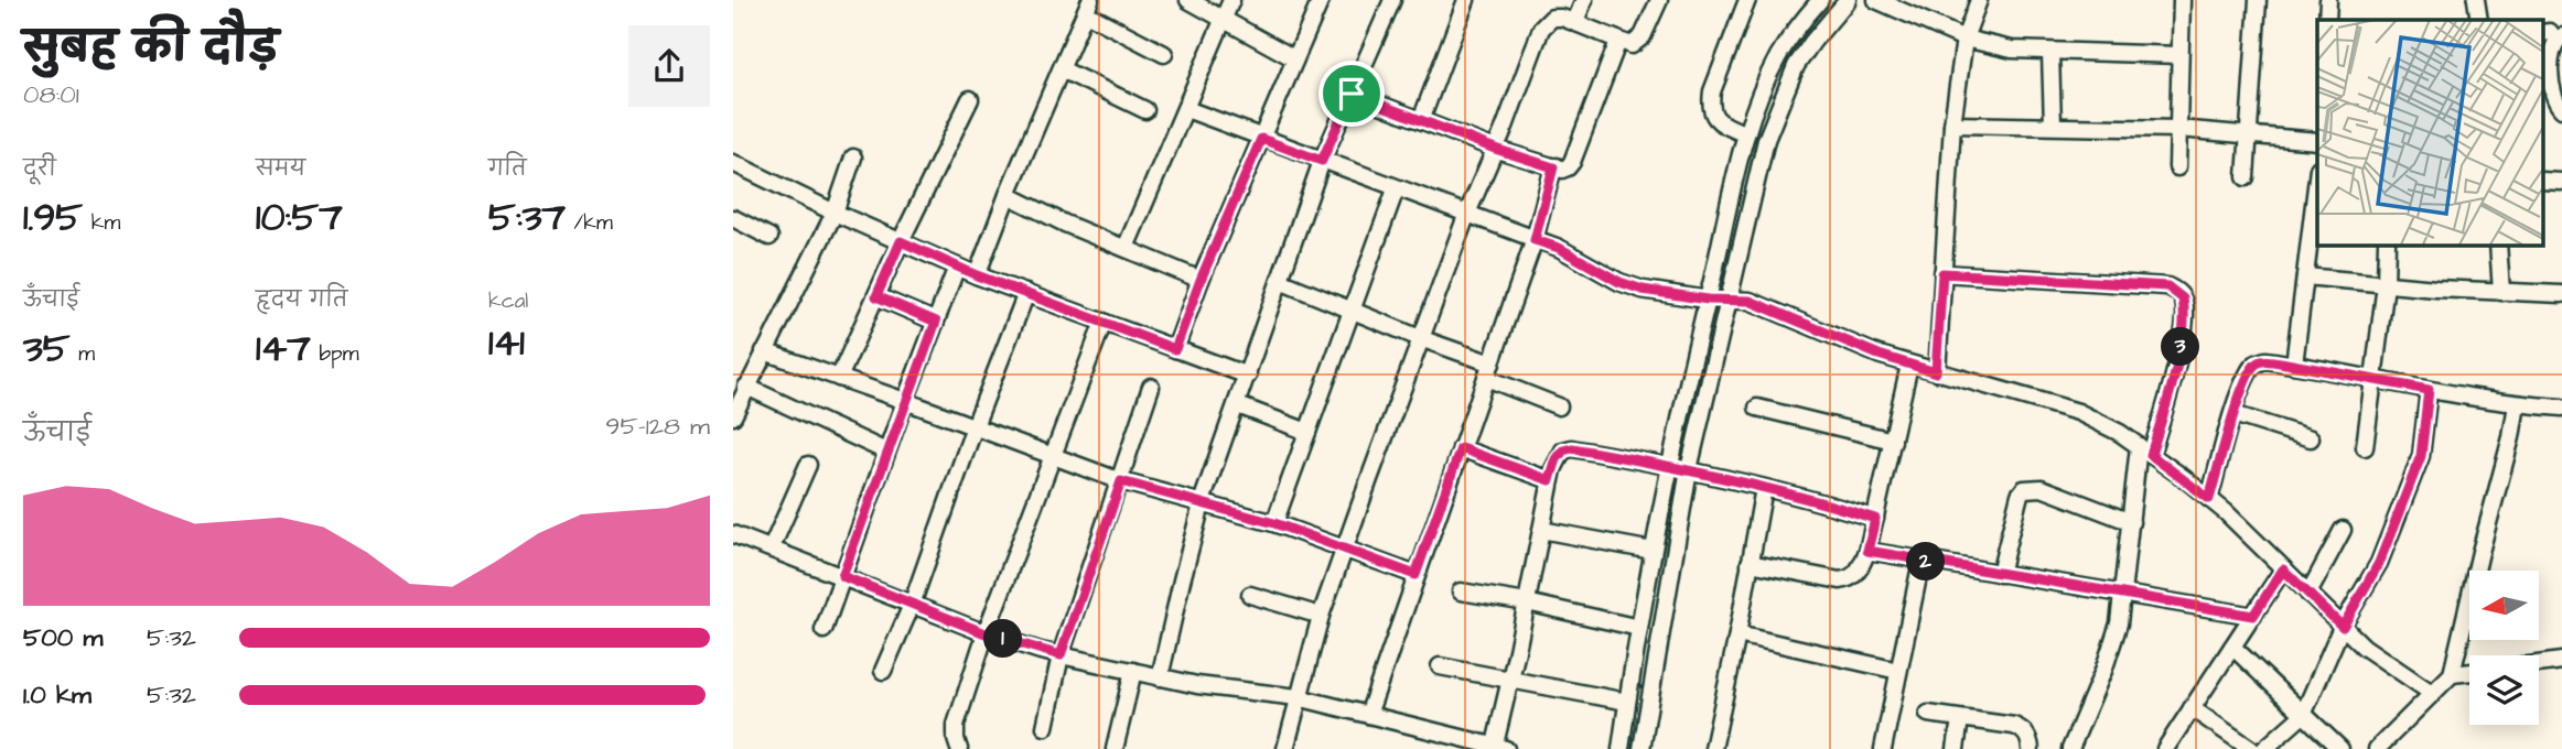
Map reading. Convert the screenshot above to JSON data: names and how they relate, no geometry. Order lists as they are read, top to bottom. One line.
{"north":"left","page":{"heading":["सुबह की दौड़","08:01"],"stats":[["दूरी","1.95 km"],["समय","10:57"],["गति","5:37 /km"],["ऊँचाई","35 m"],["हृदय गति","147 bpm"],["kcal","141"]],"pins":["3","2","1"],"chart":["ऊँचाई","95–128 m"],"list":[{"name":"500 m","note":"5:32"},{"name":"1.0 km","note":"5:32"}]}}
